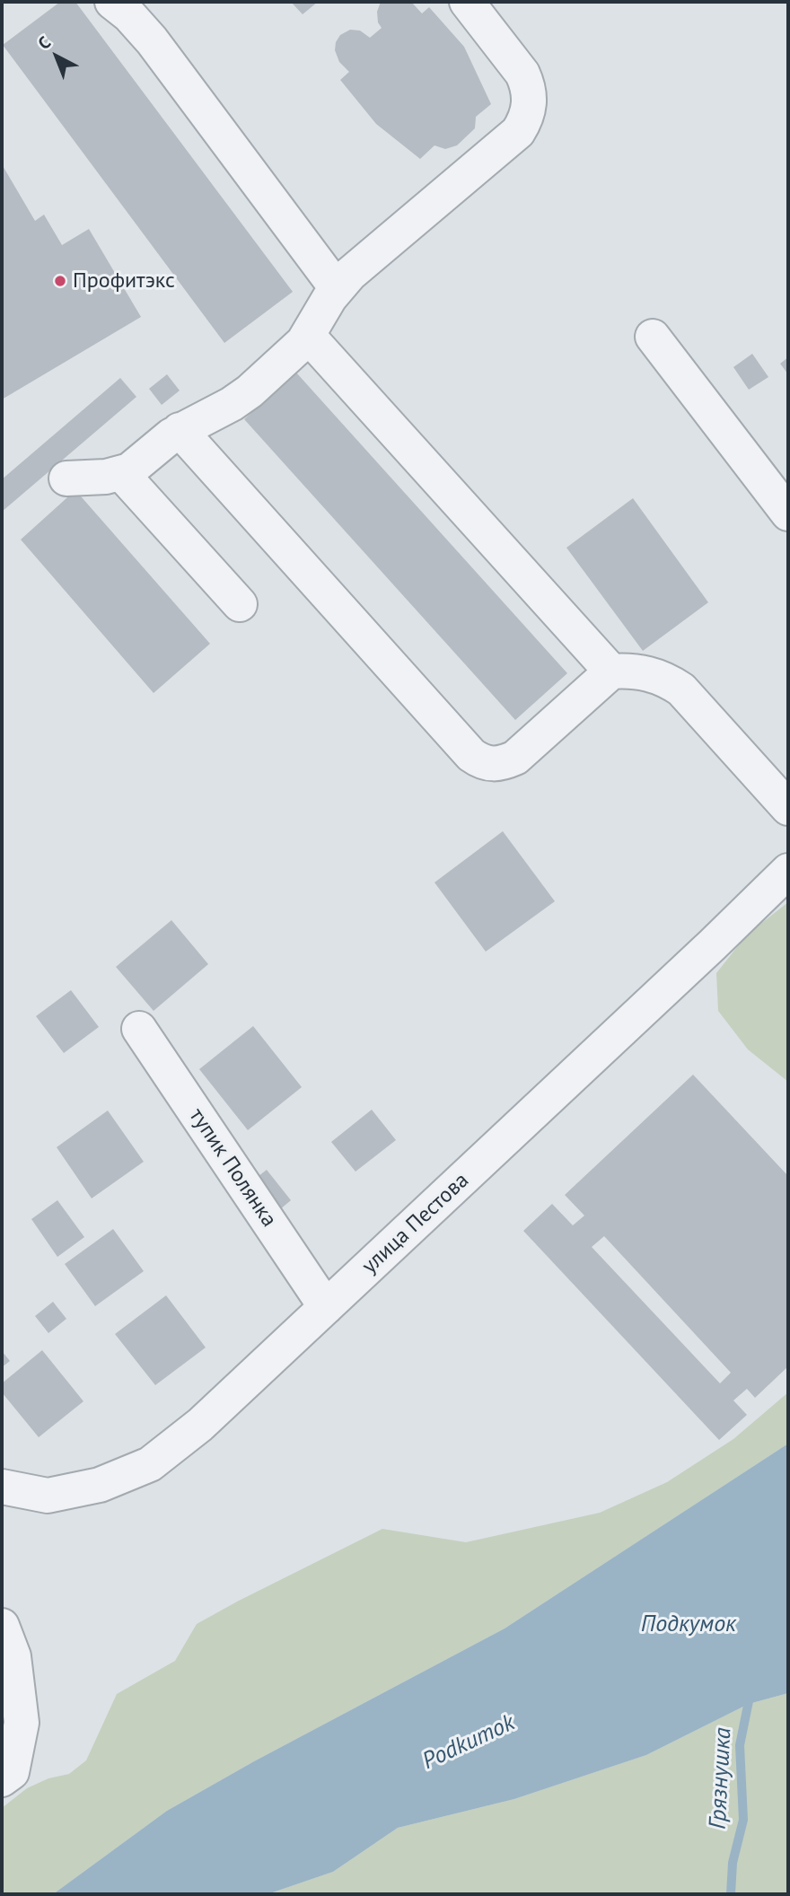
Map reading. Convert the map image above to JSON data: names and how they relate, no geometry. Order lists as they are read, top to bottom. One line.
{"streets":{"street":["тупик Полянка","улица Пестова"]},"crossings":[["тупик Полянка","улица Пестова"]],"water":["Подкумок","Podkumok","Грязнушка"],"places":["Профитэкс"],"north":"top left"}
